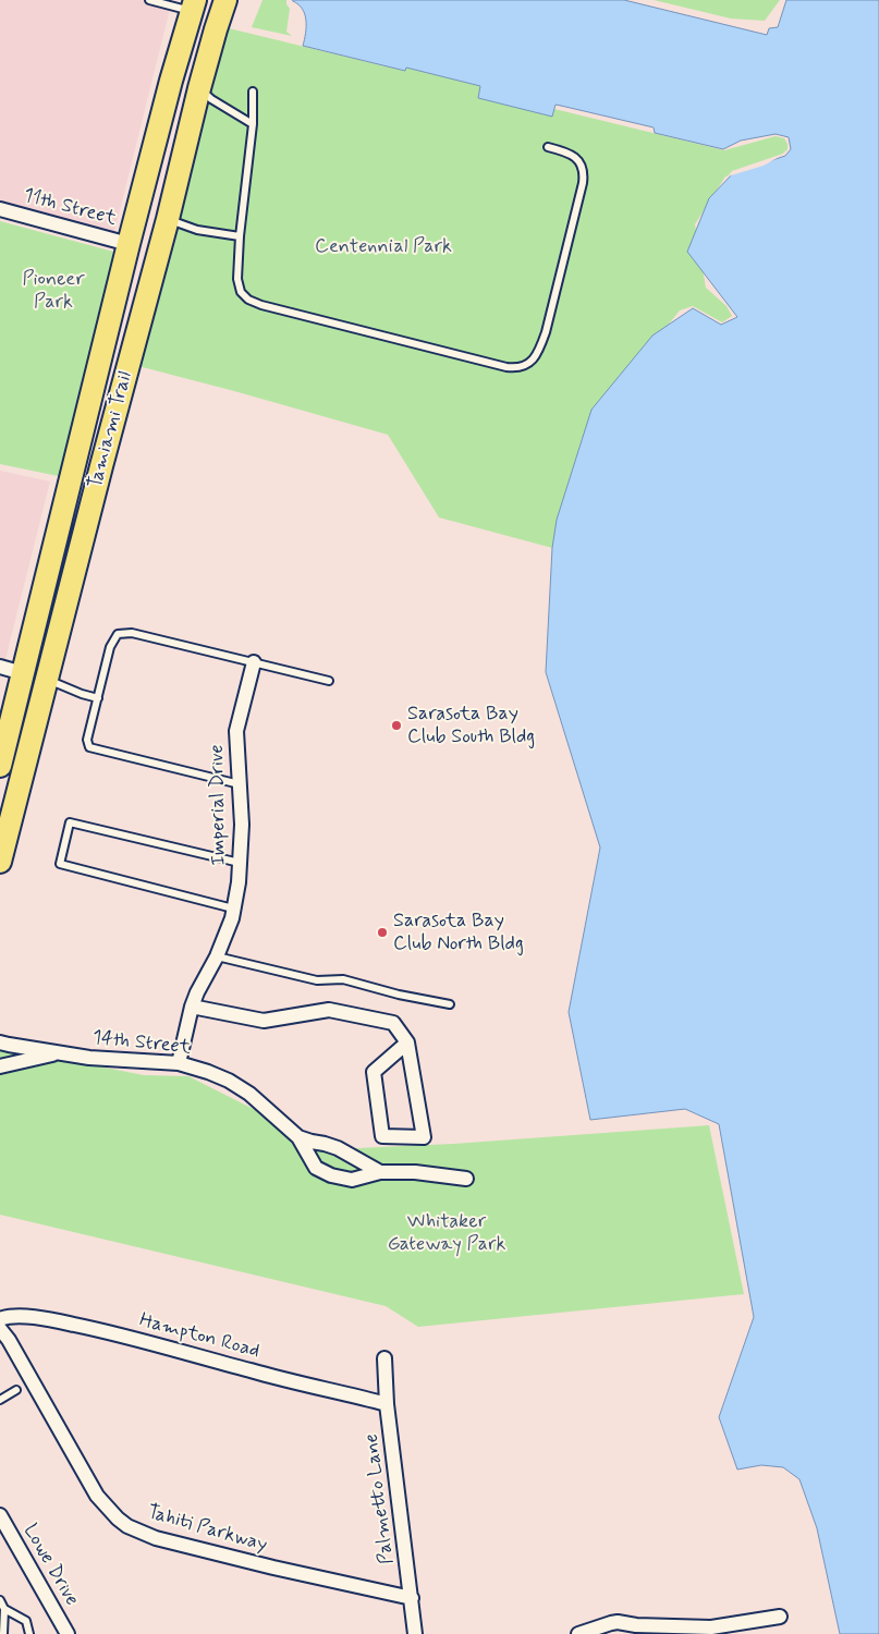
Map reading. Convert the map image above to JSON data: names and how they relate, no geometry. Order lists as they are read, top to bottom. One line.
{"streets":{"main road":["Tamiami Trail"],"street":["11th Street","Imperial Drive","14th Street","Hampton Road","Palmetto Lane","Tahiti Parkway","Lowe Drive"]},"crossings":[["11th Street","Tamiami Trail"],["Imperial Drive","14th Street"],["Hampton Road","Palmetto Lane"],["Palmetto Lane","Tahiti Parkway"]],"parks":["Centennial Park","Pioneer Park","Whitaker Gateway Park"],"places":["Sarasota Bay Club South Bldg","Sarasota Bay Club North Bldg"]}
